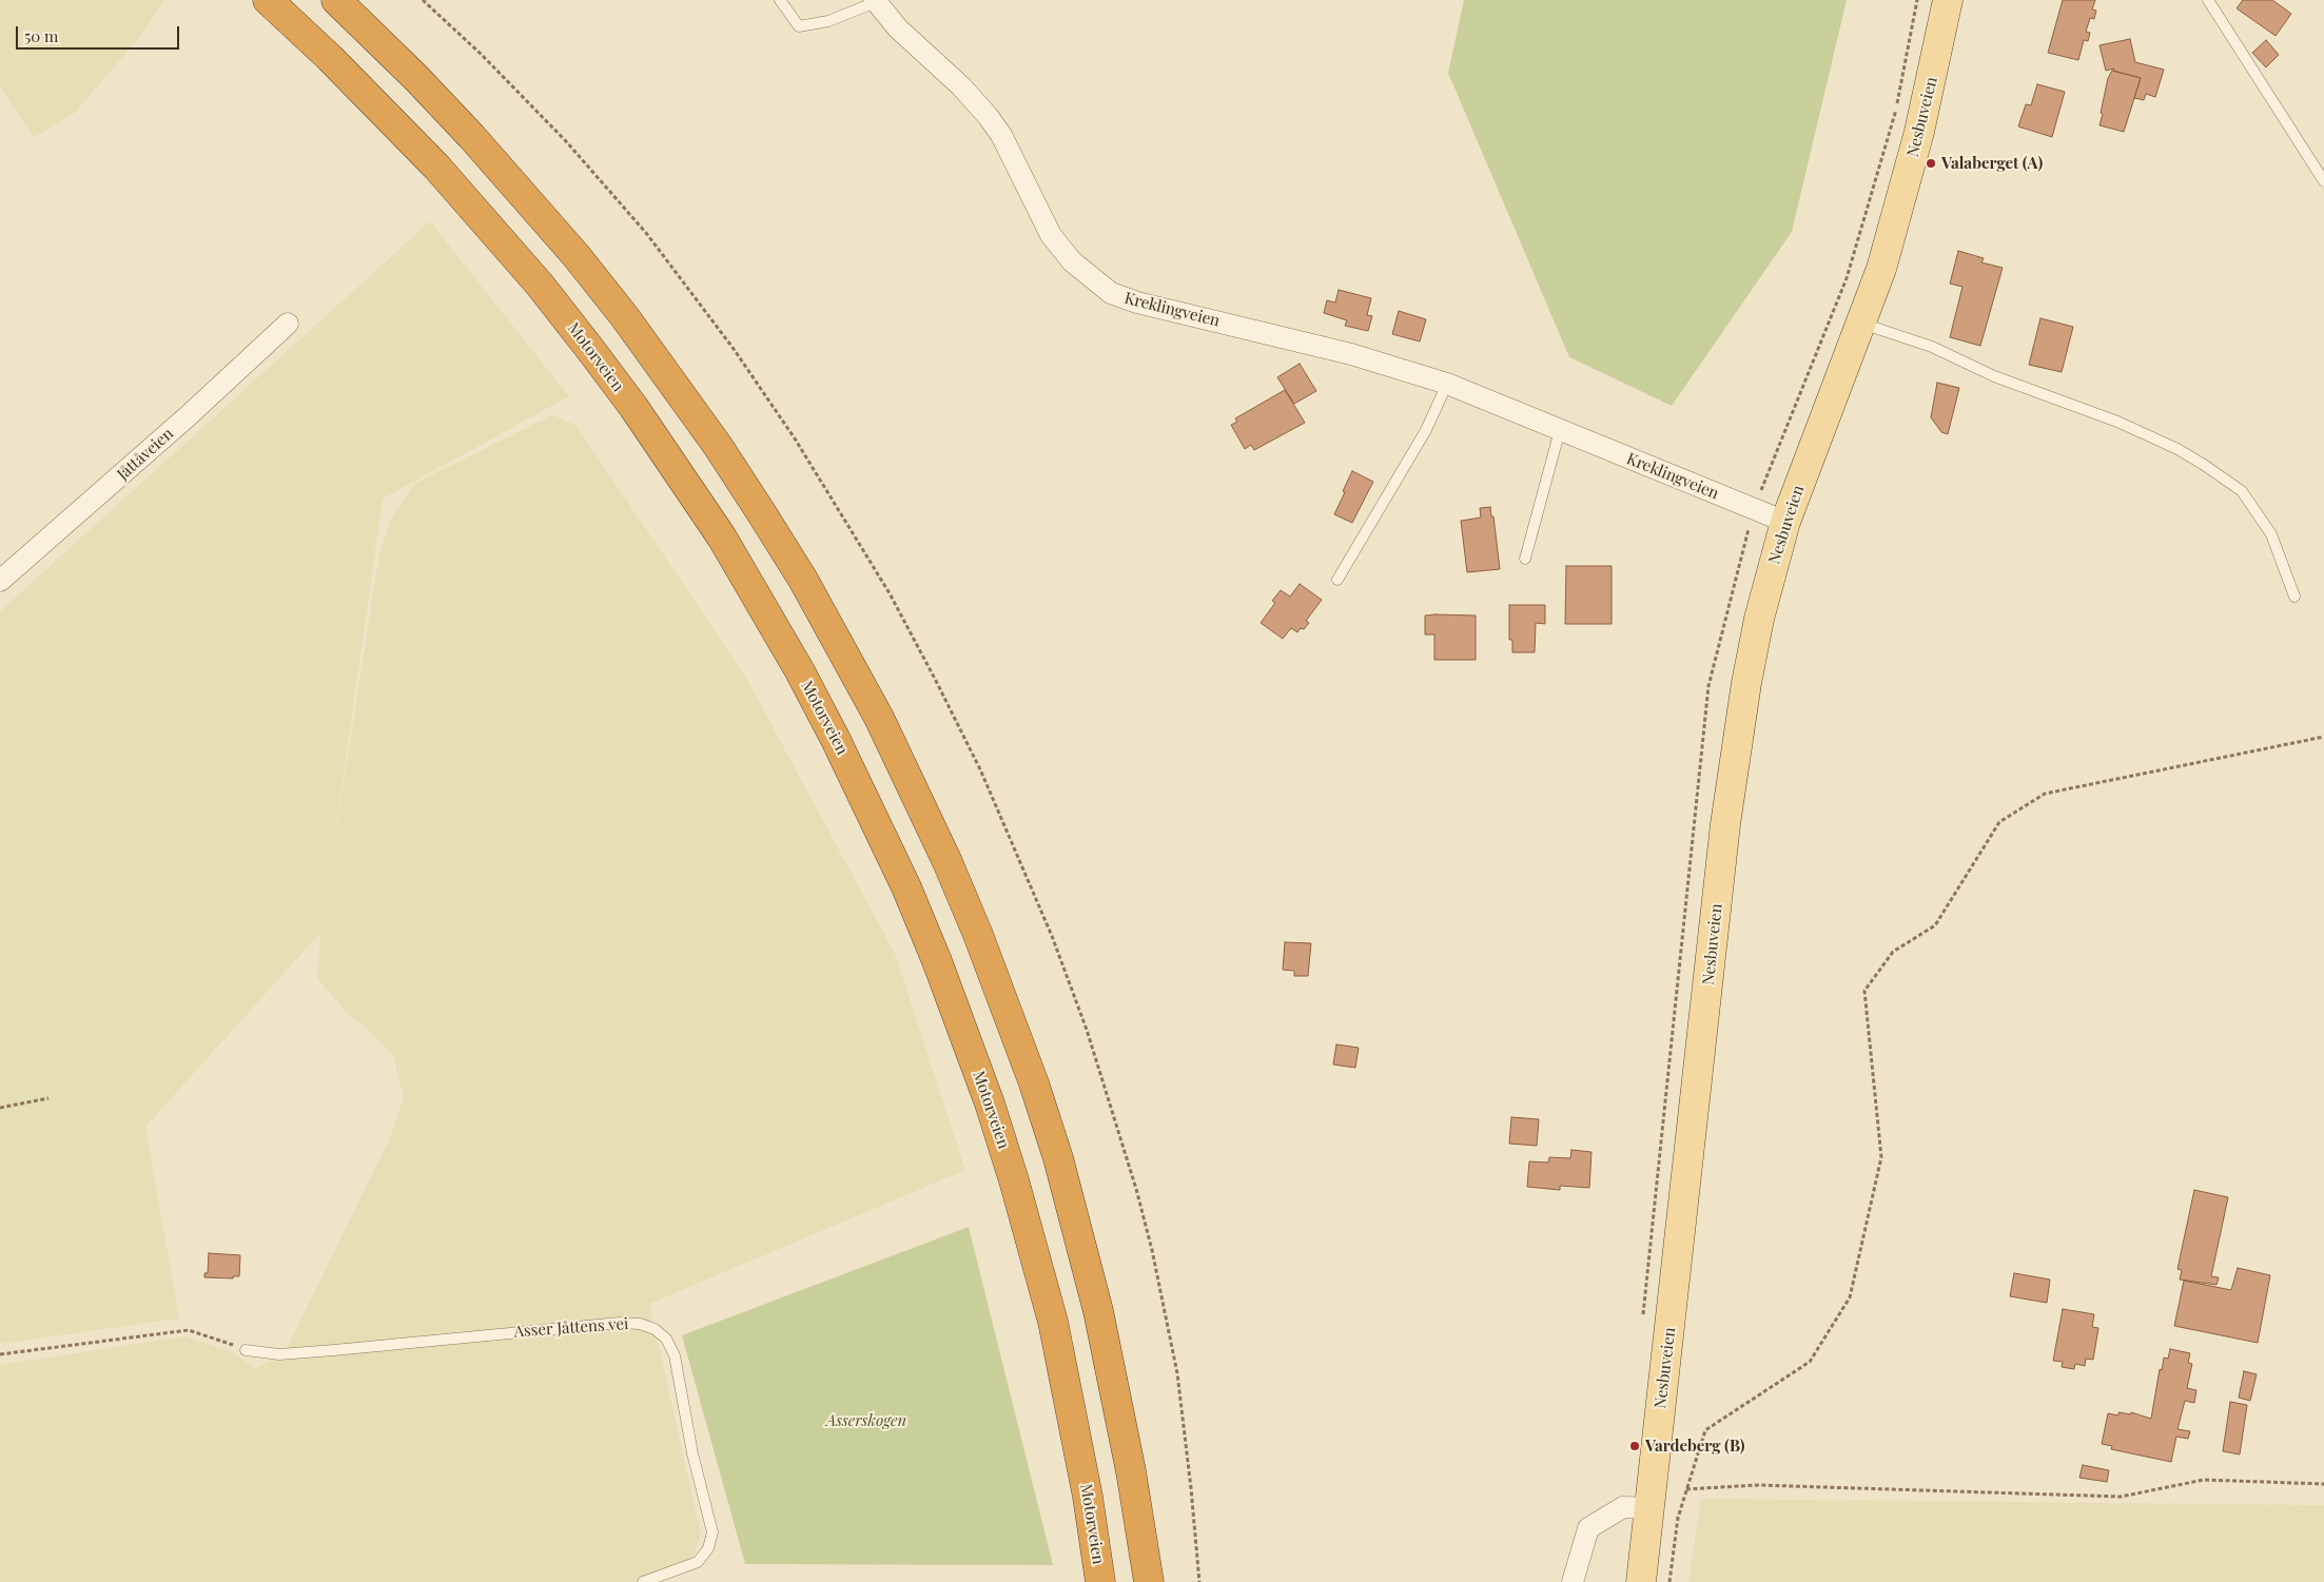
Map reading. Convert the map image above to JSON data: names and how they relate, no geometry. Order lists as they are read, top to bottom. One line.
{"streets":{"highway":["Motorveien"],"main road":["Nesbuveien"],"street":["Kreklingveien","Jåttåveien"],"lane":["Asser Jåttens vei"]},"crossings":[["Nesbuveien","Kreklingveien"]],"parks":["Asserskogen"],"places":["Valaberget (A)","Vardeberg (B)"],"scale_bar":"50 m"}
